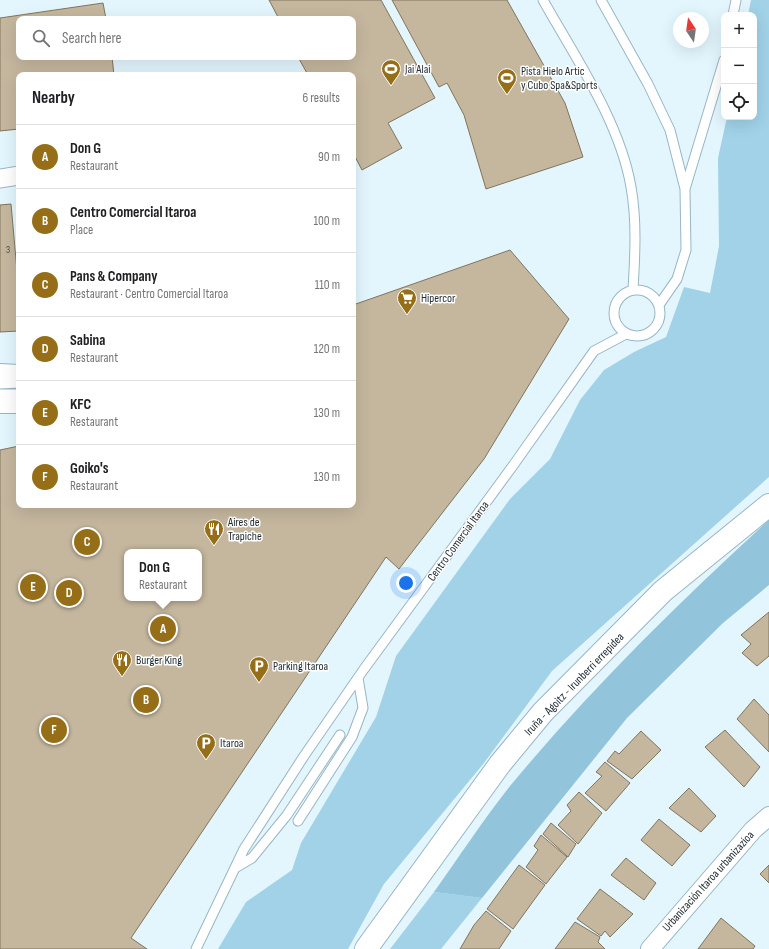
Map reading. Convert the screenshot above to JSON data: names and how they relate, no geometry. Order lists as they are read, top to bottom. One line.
{"streets":{"main road":["Iruña - Agoitz - Irunberri errepidea"],"street":["Urbanización Itaroa urbanizazioa"],"lane":["Centro Comercial Itaroa"]},"places":{"sports":["Jai Alai","Pista Hielo Artic y Cubo Spa&Sports"],"supermarket":["Hipercor"],"restaurant":["Aires de Trapiche","Burger King"],"parking":["Parking Itaroa","Itaroa"]},"house_numbers":["3"],"north":"top","page":{"map_buttons":["+","−"],"search":"Search here","heading":["Nearby","6 results"],"list":[{"mark":"A","name":"Don G","note":"Restaurant","value":"90 m"},{"mark":"B","name":"Centro Comercial Itaroa","note":"Place","value":"100 m"},{"mark":"C","name":"Pans & Company","note":"Restaurant · Centro Comercial Itaroa","value":"110 m"},{"mark":"D","name":"Sabina","note":"Restaurant","value":"120 m"},{"mark":"E","name":"KFC","note":"Restaurant","value":"130 m"},{"mark":"F","name":"Goiko's","note":"Restaurant","value":"130 m"}],"pins":["C","E","D","A","B","F"],"popup":["Don G","Restaurant"]}}
